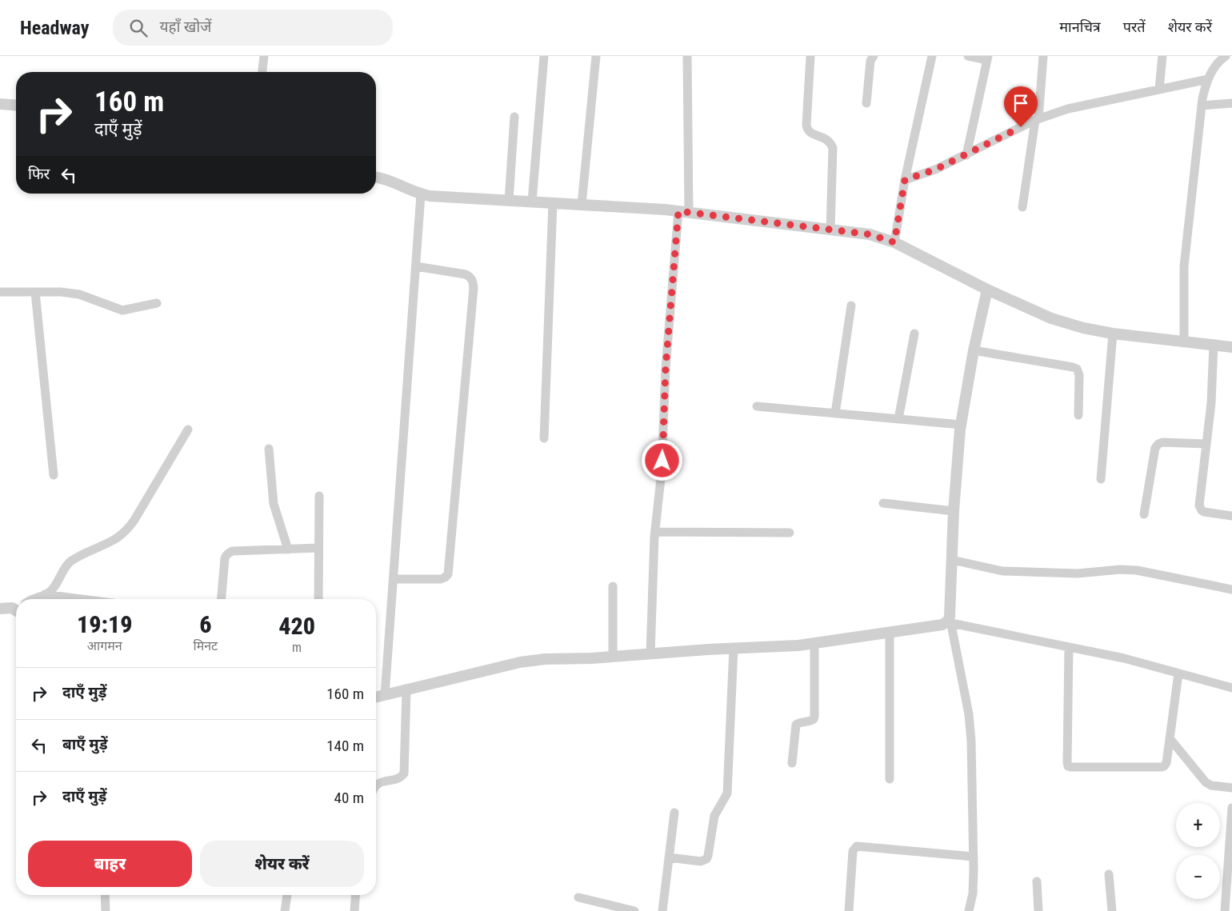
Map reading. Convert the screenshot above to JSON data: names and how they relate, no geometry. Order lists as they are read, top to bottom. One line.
{"page":{"header":"Headway","search":"यहाँ खोजें","nav":["मानचित्र","परतें","शेयर करें"],"turn":["160 m","दाएँ मुड़ें"],"then":"फिर","eta":["19:19","आगमन","6","मिनट","420","m"],"list":[{"name":"दाएँ मुड़ें","value":"160 m"},{"name":"बाएँ मुड़ें","value":"140 m"},{"name":"दाएँ मुड़ें","value":"40 m"}],"map_buttons":["+","−"],"buttons":["बाहर","शेयर करें"]}}
